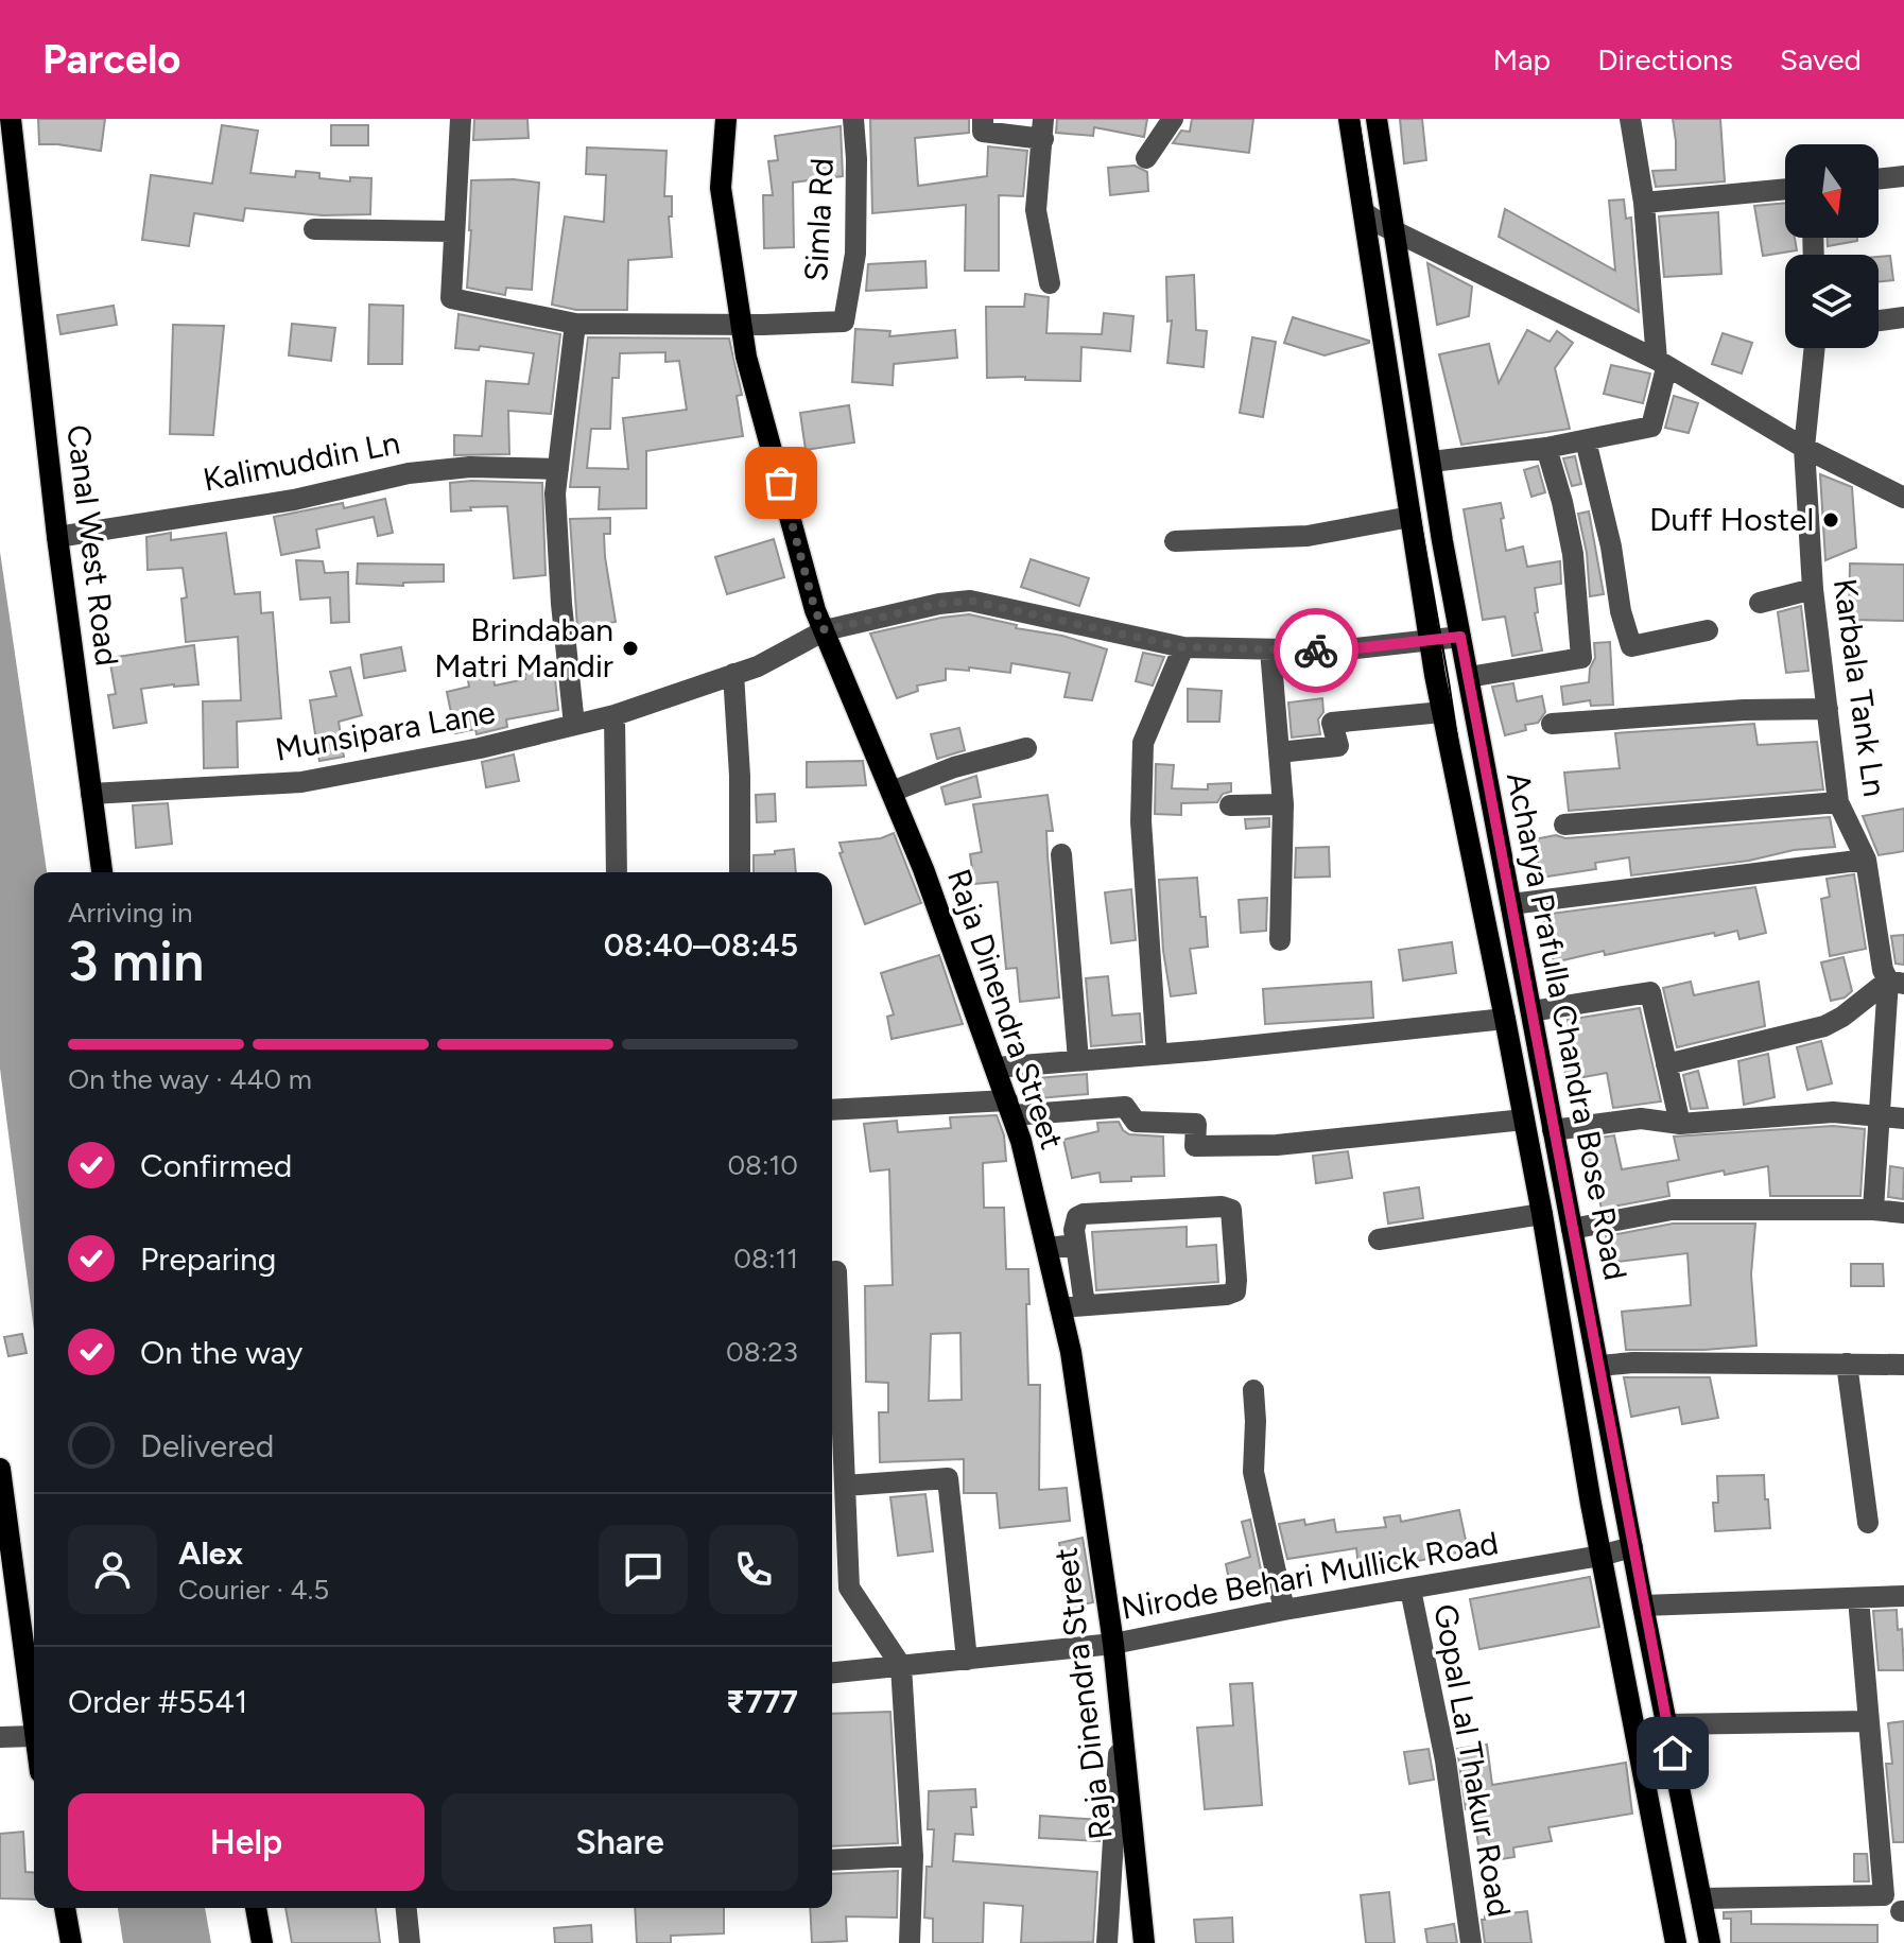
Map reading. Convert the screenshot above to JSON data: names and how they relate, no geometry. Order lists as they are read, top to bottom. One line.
{"streets":{"main road":["Canal West Road","Raja Dinendra Street","Acharya Prafulla Chandra Bose Road"],"street":["Simla Rd","Kalimuddin Ln","Karbala Tank Ln","Munsipara Lane","Nirode Behari Mullick Road","Gopal Lal Thakur Road"]},"crossings":[["Simla Rd","Raja Dinendra Street"],["Kalimuddin Ln","Canal West Road"],["Canal West Road","Munsipara Lane"],["Munsipara Lane","Raja Dinendra Street"],["Munsipara Lane","Acharya Prafulla Chandra Bose Road"],["Raja Dinendra Street","Nirode Behari Mullick Road"],["Acharya Prafulla Chandra Bose Road","Nirode Behari Mullick Road"],["Nirode Behari Mullick Road","Gopal Lal Thakur Road"]],"places":["Duff Hostel","Brindaban Matri Mandir"],"north":"bottom","page":{"header":"Parcelo","nav":["Map","Directions","Saved"],"heading":["3 min","Arriving in","08:40–08:45"],"panel":["Alex","Courier · 4.5","Order #5541","₹777"],"bar":"On the way · 440 m","list":[["Confirmed","08:10"],["Preparing","08:11"],["On the way","08:23"],"Delivered"],"buttons":["Help","Share"]}}
